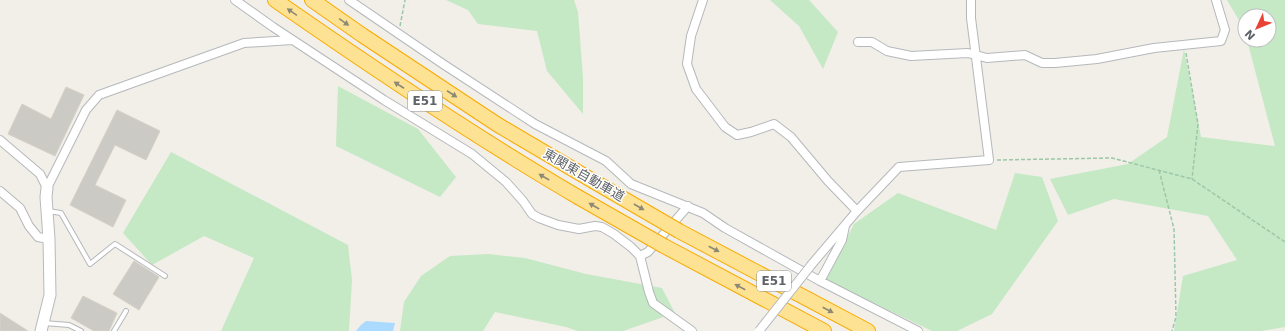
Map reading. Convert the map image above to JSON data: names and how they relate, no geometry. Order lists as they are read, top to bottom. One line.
{"streets":{"highway":["E51","東関東自動車道"]},"north":"bottom left"}
